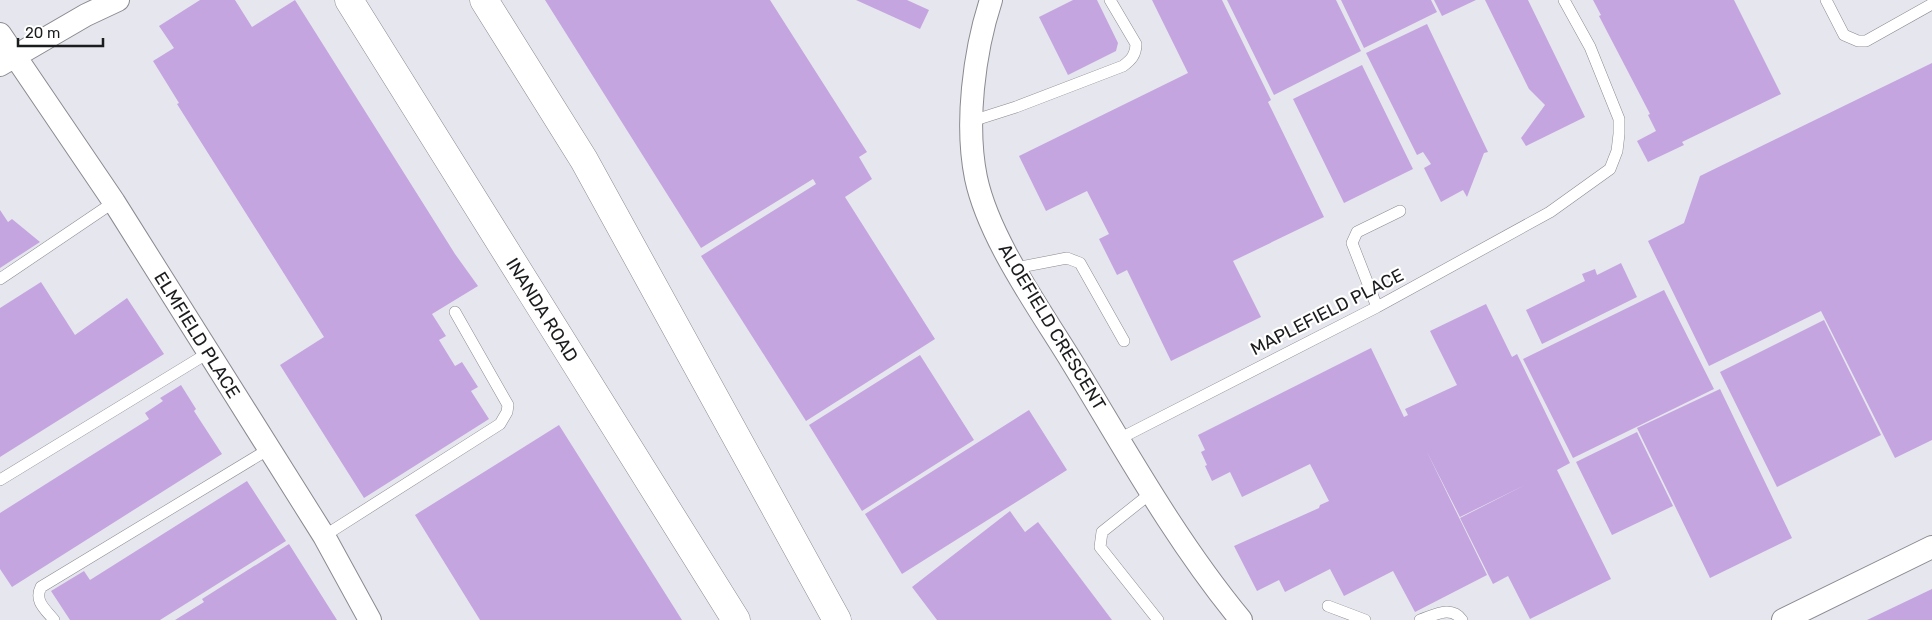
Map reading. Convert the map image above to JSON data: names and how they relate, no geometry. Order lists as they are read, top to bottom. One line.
{"streets":{"main road":["INANDA ROAD"],"street":["ALOEFIELD CRESCENT","ELMFIELD PLACE"],"lane":["MAPLEFIELD PLACE"]},"crossings":[["MAPLEFIELD PLACE","ALOEFIELD CRESCENT"]],"scale_bar":"20 m"}
